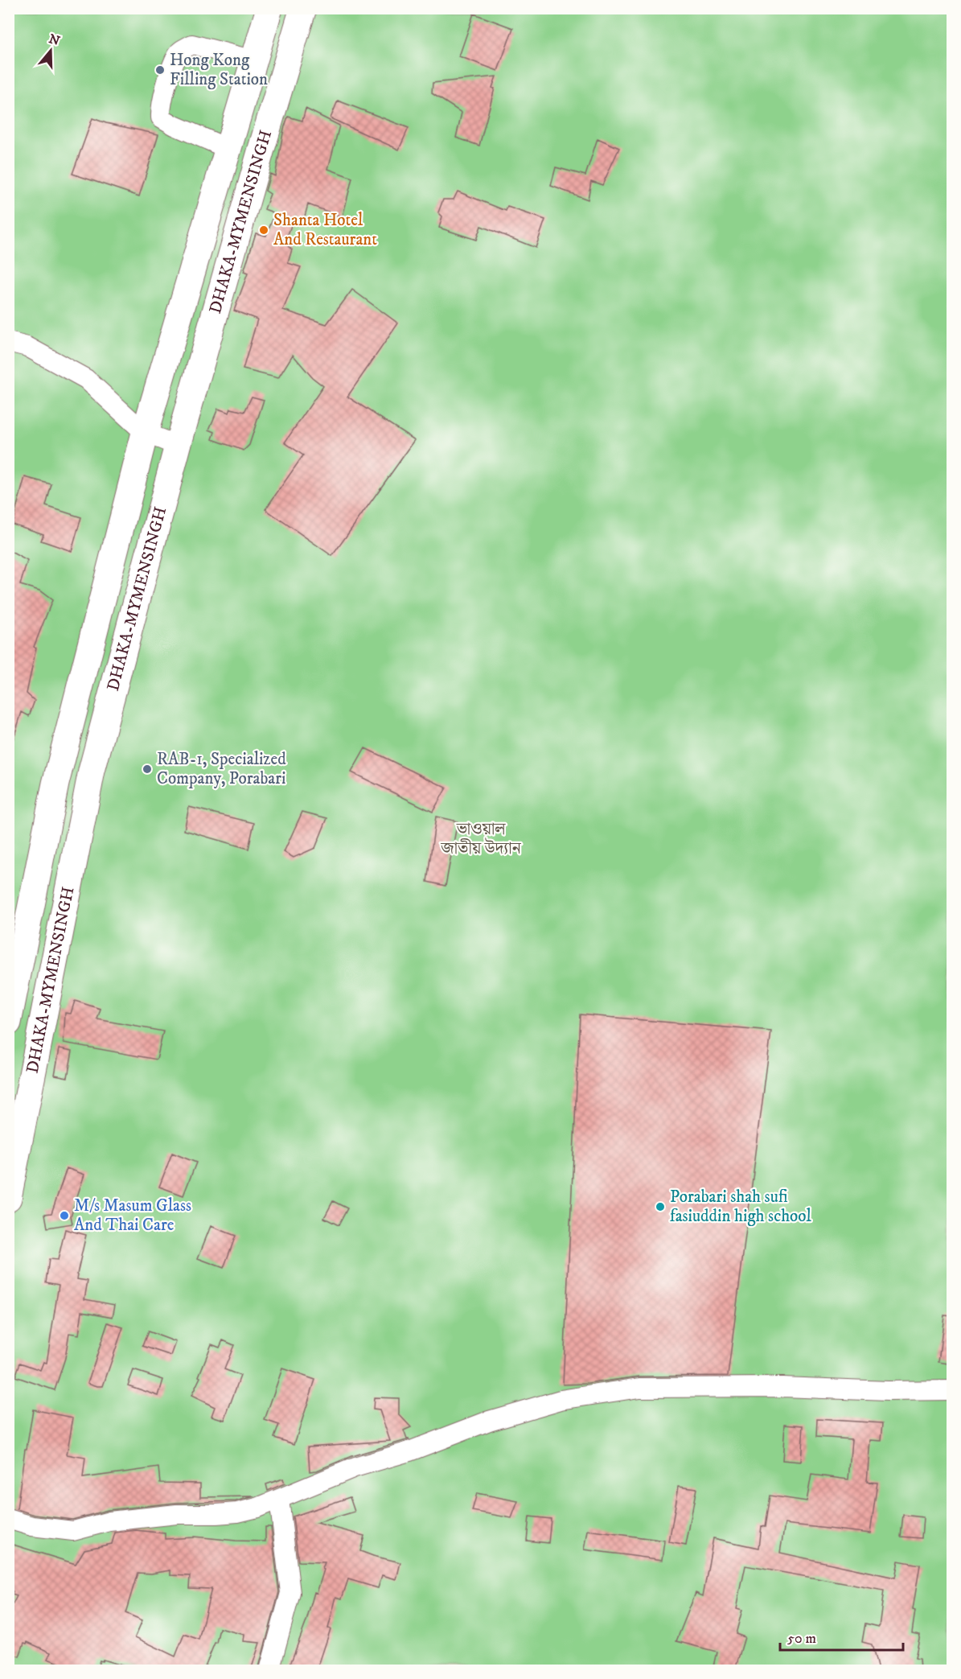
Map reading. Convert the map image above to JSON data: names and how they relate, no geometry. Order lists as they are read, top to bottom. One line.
{"streets":{"highway":["DHAKA-MYMENSINGH"]},"parks":["ভাওয়াল জাতীয় উদ্যান"],"places":["Hong Kong Filling Station","Shanta Hotel And Restaurant","RAB-1, Specialized Company, Porabari","Porabari shah sufi fasiuddin high school","M/s Masum Glass And Thai Care"],"scale_bar":"50 m","north":"top"}
